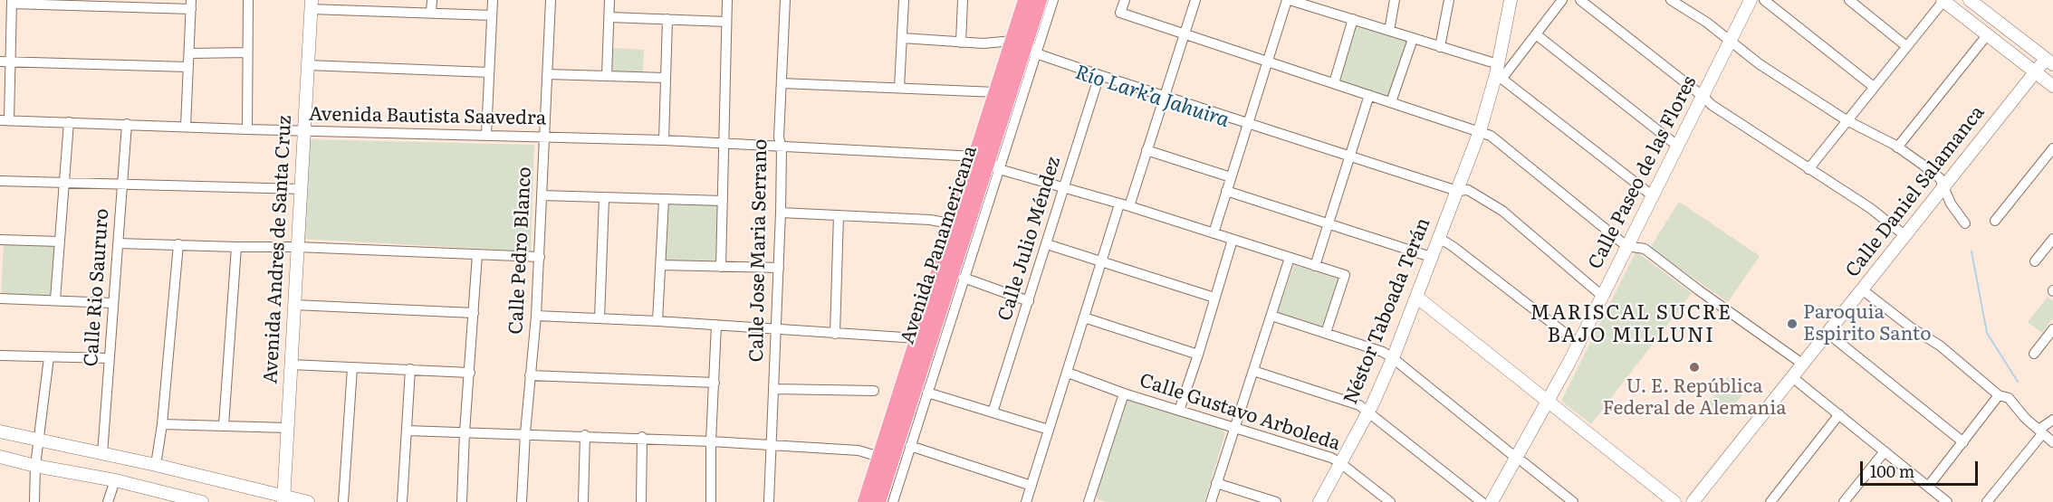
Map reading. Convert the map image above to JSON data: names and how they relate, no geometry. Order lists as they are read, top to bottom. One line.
{"streets":{"highway":["Avenida Panamericana"],"street":["Avenida Bautista Saavedra","Calle Paseo de las Flores","Calle Daniel Salamanca","Calle Julio Méndez","Avenida Andres de Santa Cruz","Calle Pedro Blanco","Calle Jose Maria Serrano","Calle Rio Saururo","Néstor Taboada Terán","Calle Gustavo Arboleda"]},"crossings":[["Avenida Bautista Saavedra","Calle Julio Méndez"],["Avenida Bautista Saavedra","Avenida Panamericana"],["Avenida Bautista Saavedra","Avenida Andres de Santa Cruz"],["Avenida Bautista Saavedra","Calle Pedro Blanco"],["Avenida Bautista Saavedra","Calle Jose Maria Serrano"],["Avenida Bautista Saavedra","Calle Rio Saururo"],["Néstor Taboada Terán","Calle Gustavo Arboleda"]],"districts":["MARISCAL SUCRE BAJO MILLUNI"],"water":["Río Lark’a Jahuira"],"places":["Paroquia Espirito Santo","U. E. República Federal de Alemania"],"scale_bar":"100 m"}
